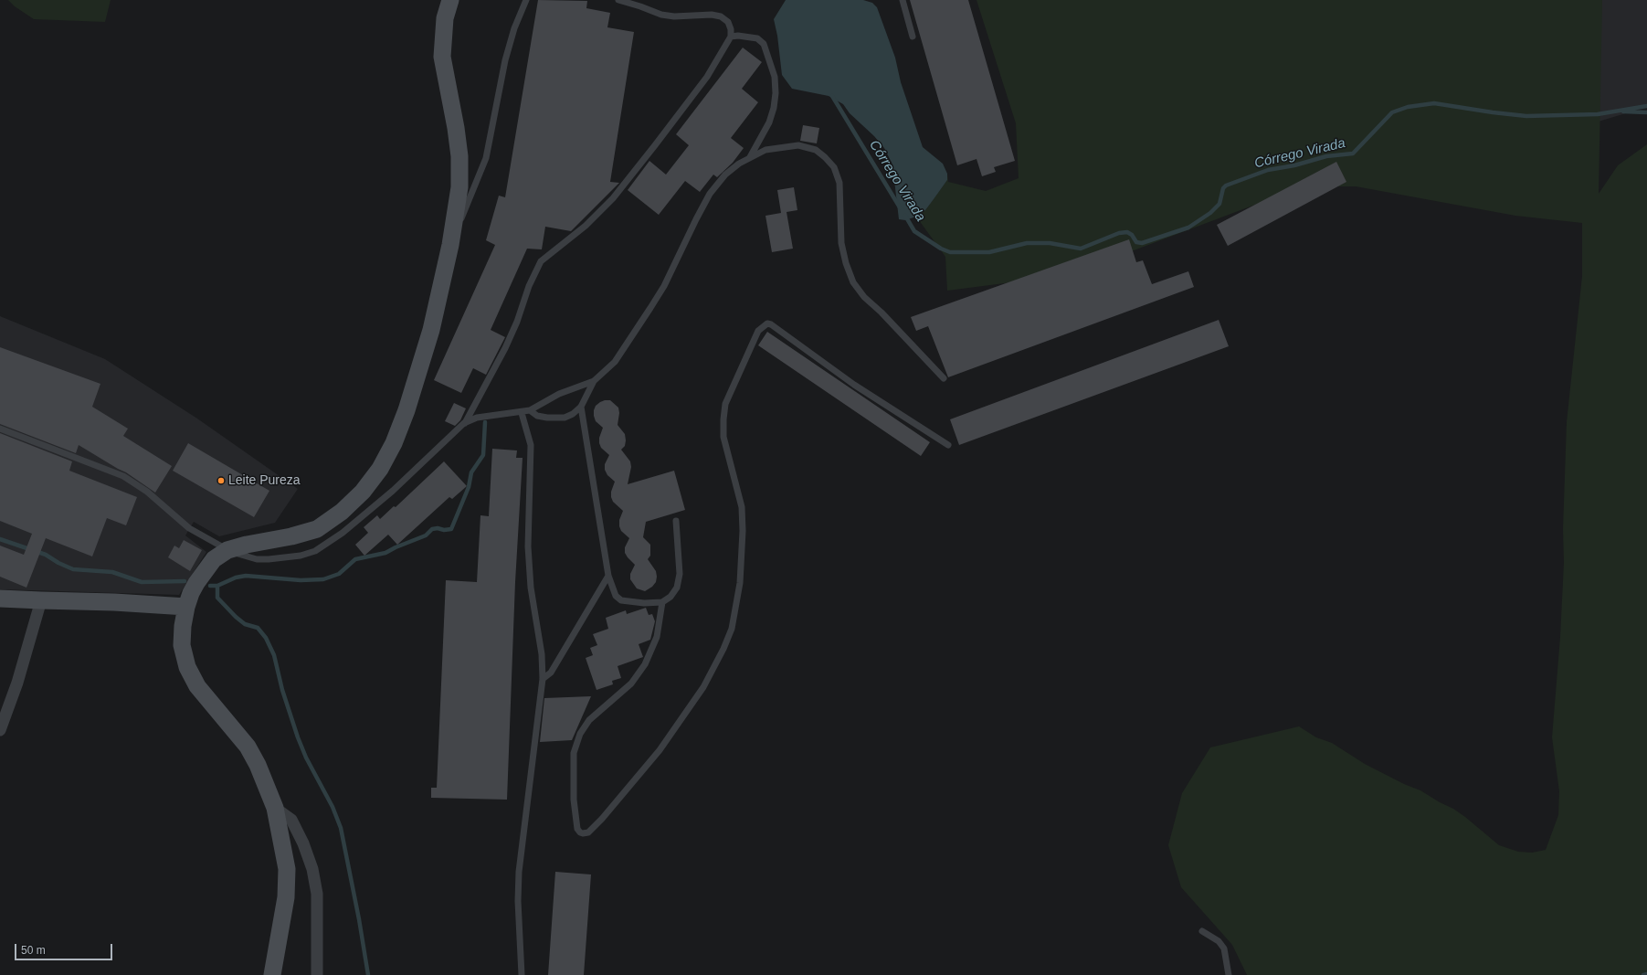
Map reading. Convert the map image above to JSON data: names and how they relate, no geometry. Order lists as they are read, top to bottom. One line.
{"water":["Córrego Virada"],"places":["Leite Pureza"],"scale_bar":"50 m"}
